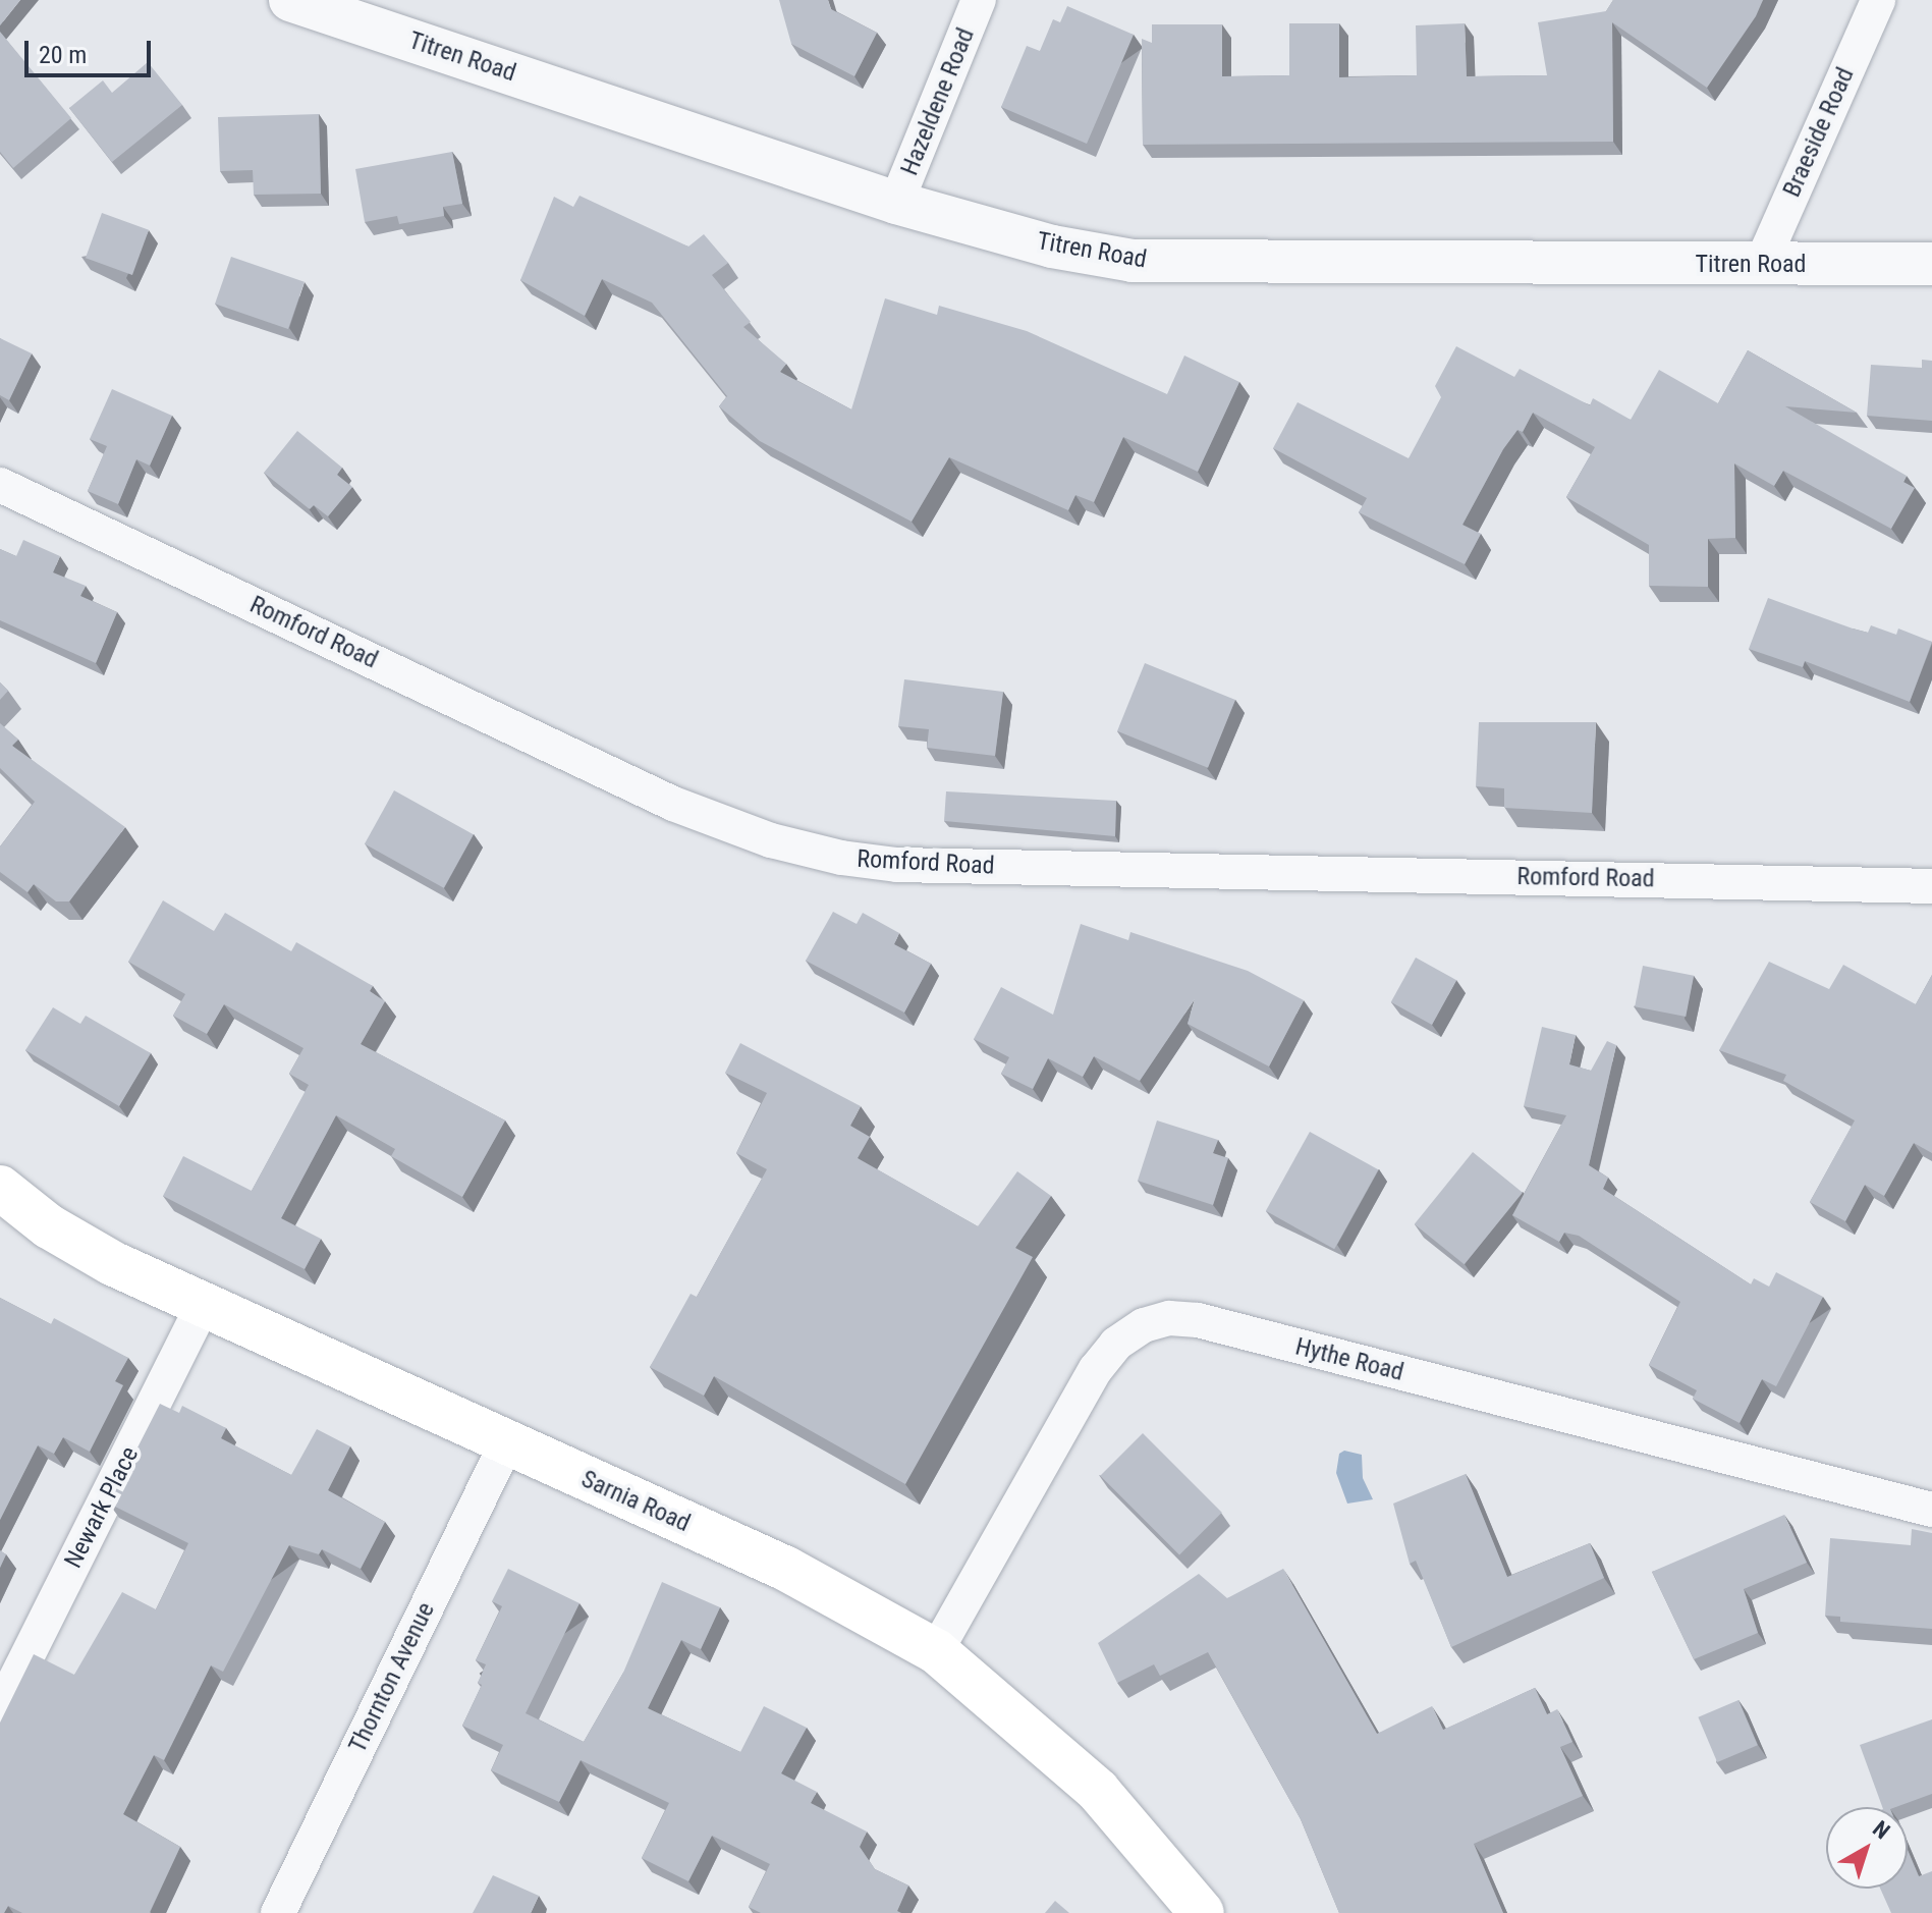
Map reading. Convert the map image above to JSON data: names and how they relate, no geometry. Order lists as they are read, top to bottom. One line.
{"streets":{"main road":["Sarnia Road"],"street":["Titren Road","Hazeldene Road","Braeside Road","Romford Road","Hythe Road","Newark Place","Thornton Avenue"]},"crossings":[["Titren Road","Hazeldene Road"],["Titren Road","Braeside Road"],["Hythe Road","Sarnia Road"],["Sarnia Road","Newark Place"],["Sarnia Road","Thornton Avenue"]],"scale_bar":"20 m","north":"top right"}
